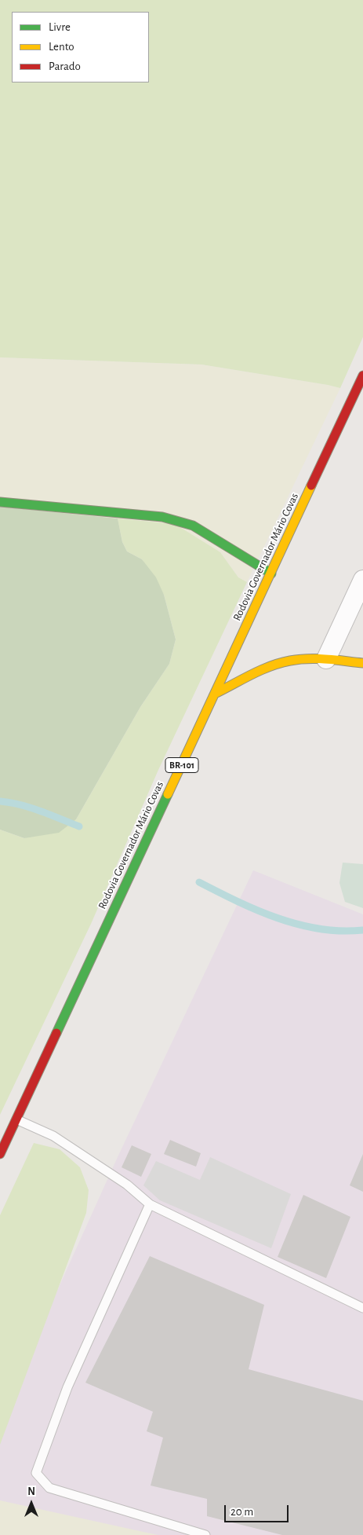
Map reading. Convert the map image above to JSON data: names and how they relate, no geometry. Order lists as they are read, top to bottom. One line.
{"streets":{"main road":["Rodovia Governador Mário Covas","BR-101"]},"legend":["Livre","Lento","Parado"],"scale_bar":"20 m","north":"top"}
